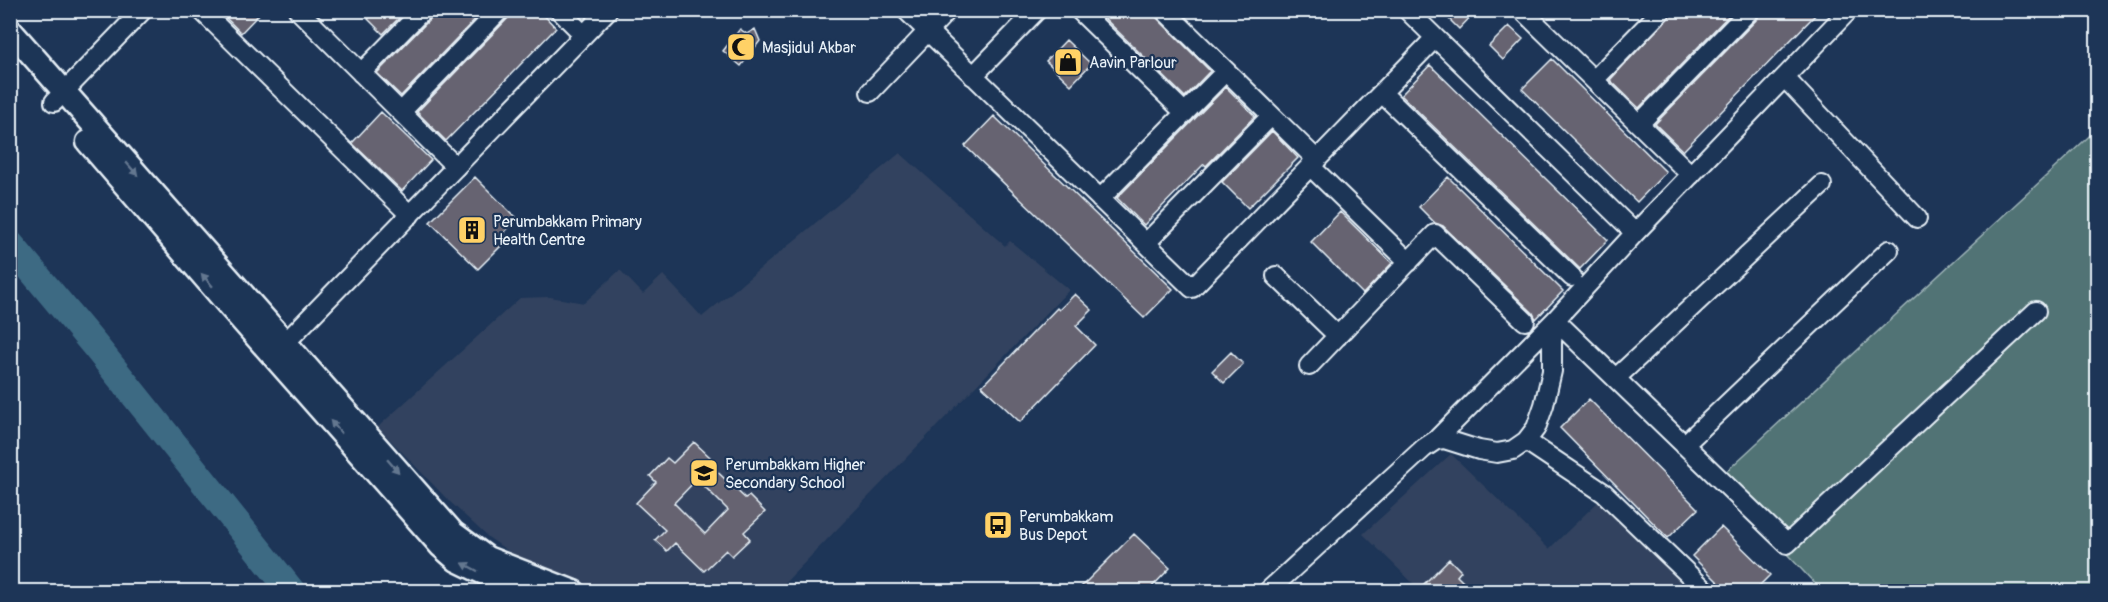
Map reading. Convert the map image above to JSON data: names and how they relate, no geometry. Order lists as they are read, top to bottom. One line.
{"places":{"mosque":["Masjidul Akbar"],"shop":["Aavin Parlour"],"building":["Perumbakkam Primary Health Centre"],"school or university":["Perumbakkam Higher Secondary School"],"bus stop":["Perumbakkam Bus Depot"]}}
